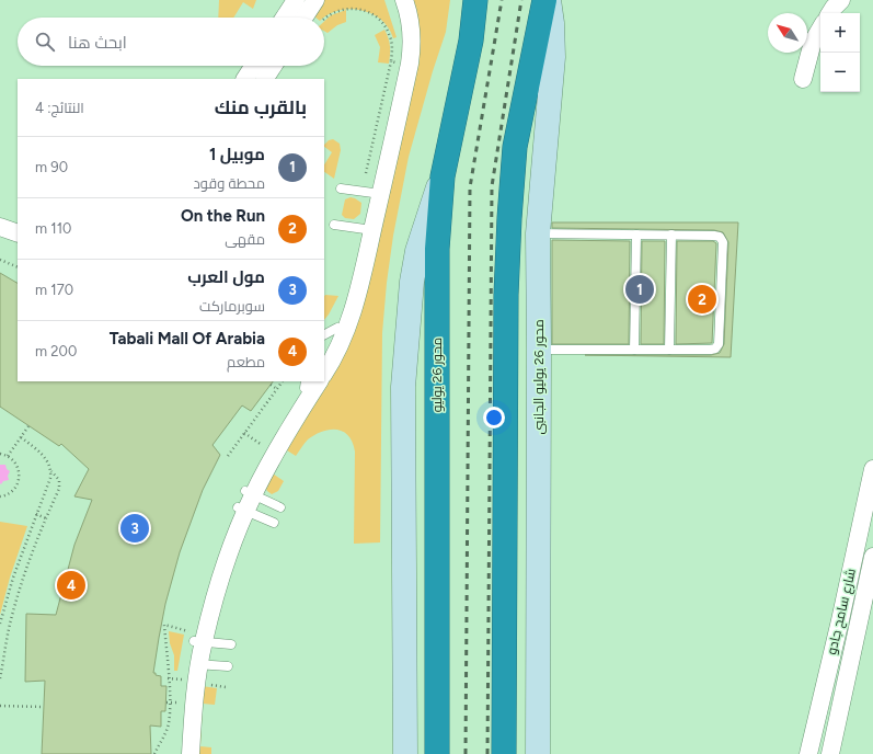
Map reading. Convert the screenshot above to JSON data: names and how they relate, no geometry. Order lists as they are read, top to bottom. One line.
{"streets":{"highway":["محور 26 يوليو"],"main road":["محور 26 يوليو الجانبى"],"street":["شارع سامح جادو"]},"north":"top left","page":{"map_buttons":["+","−"],"search":"ابحث هنا","heading":["بالقرب منك","النتائج: 4"],"list":[{"mark":"1","name":"موبيل 1","note":"محطة وقود","value":"90 m"},{"mark":"2","name":"On the Run","note":"مقهى","value":"110 m"},{"mark":"3","name":"مول العرب","note":"سوبرماركت","value":"170 m"},{"mark":"4","name":"Tabali Mall Of Arabia","note":"مطعم","value":"200 m"}],"pins":["1","2","3","4"]}}
